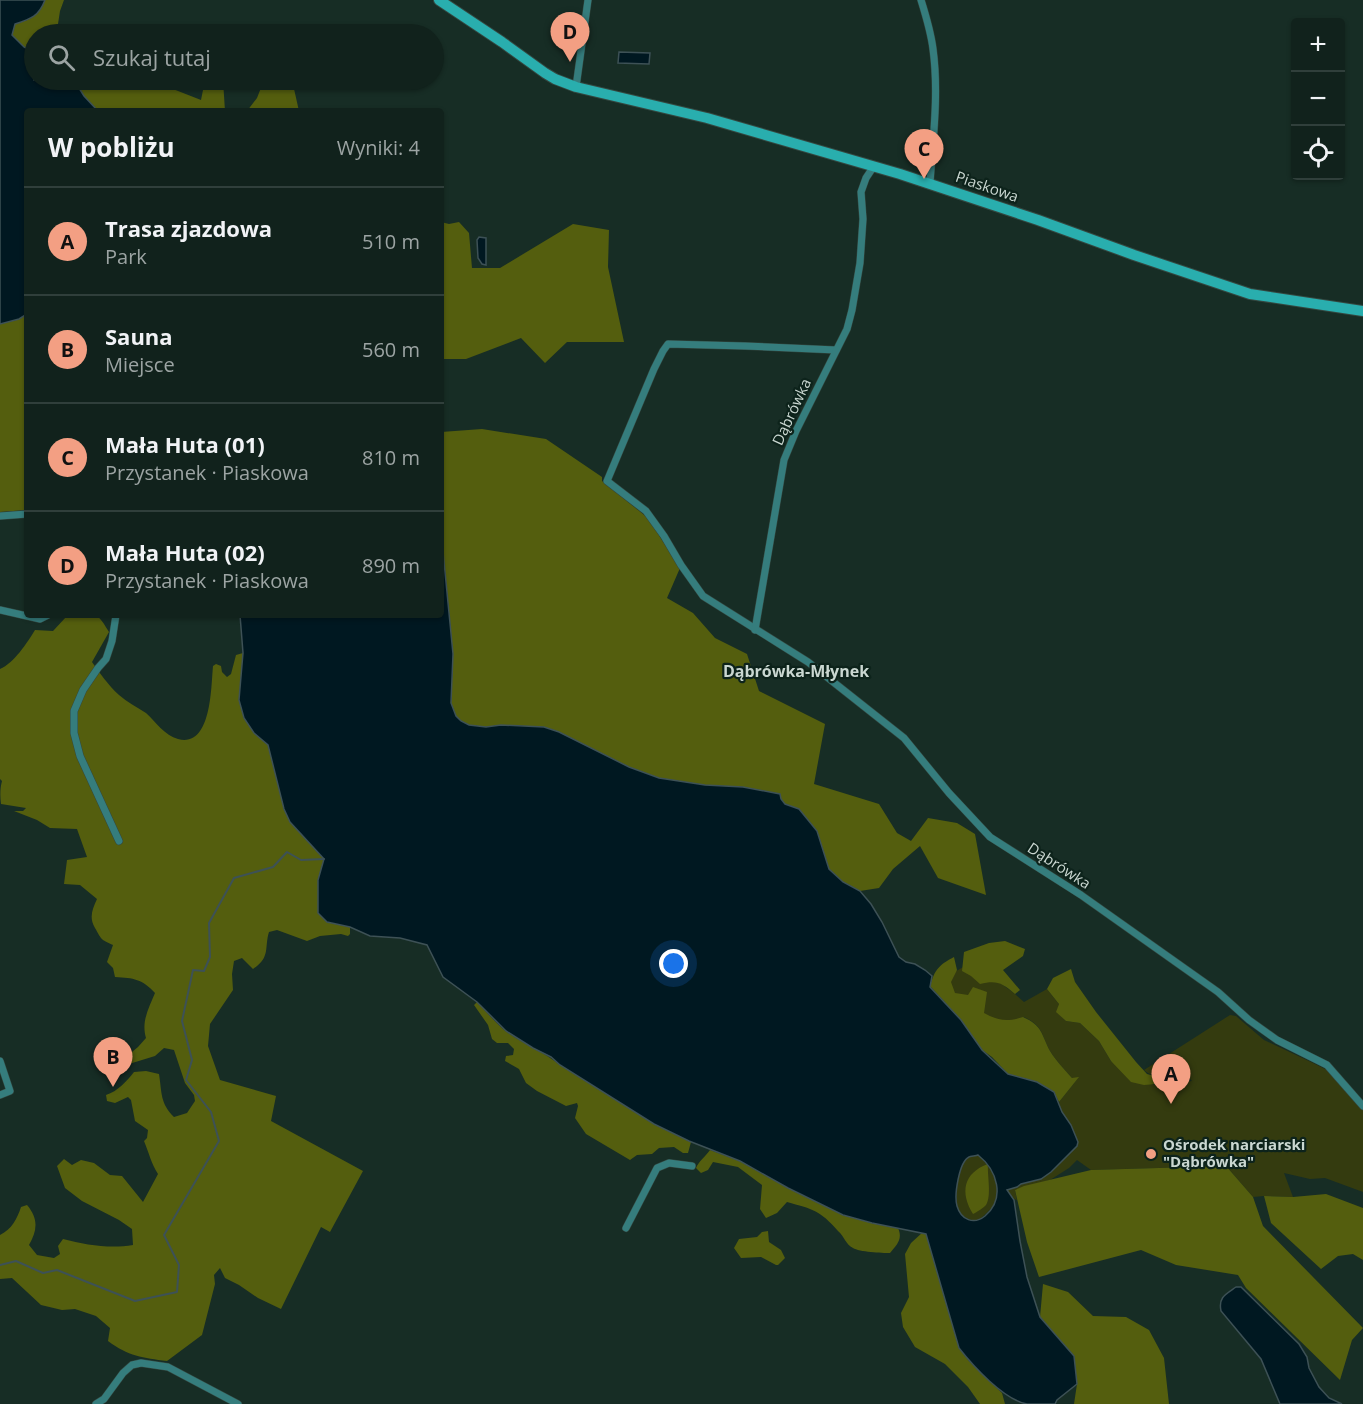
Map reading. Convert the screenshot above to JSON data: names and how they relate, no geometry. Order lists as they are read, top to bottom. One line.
{"streets":{"street":["Piaskowa","Dąbrówka"]},"crossings":[["Piaskowa","Dąbrówka"]],"districts":["Dąbrówka-Młynek"],"places":["Ośrodek narciarski \"Dąbrówka\""],"page":{"pins":["D","C","B","A"],"map_buttons":["+","−"],"search":"Szukaj tutaj","heading":["W pobliżu","Wyniki: 4"],"list":[{"mark":"A","name":"Trasa zjazdowa","note":"Park","value":"510 m"},{"mark":"B","name":"Sauna","note":"Miejsce","value":"560 m"},{"mark":"C","name":"Mała Huta (01)","note":"Przystanek · Piaskowa","value":"810 m"},{"mark":"D","name":"Mała Huta (02)","note":"Przystanek · Piaskowa","value":"890 m"}]}}
